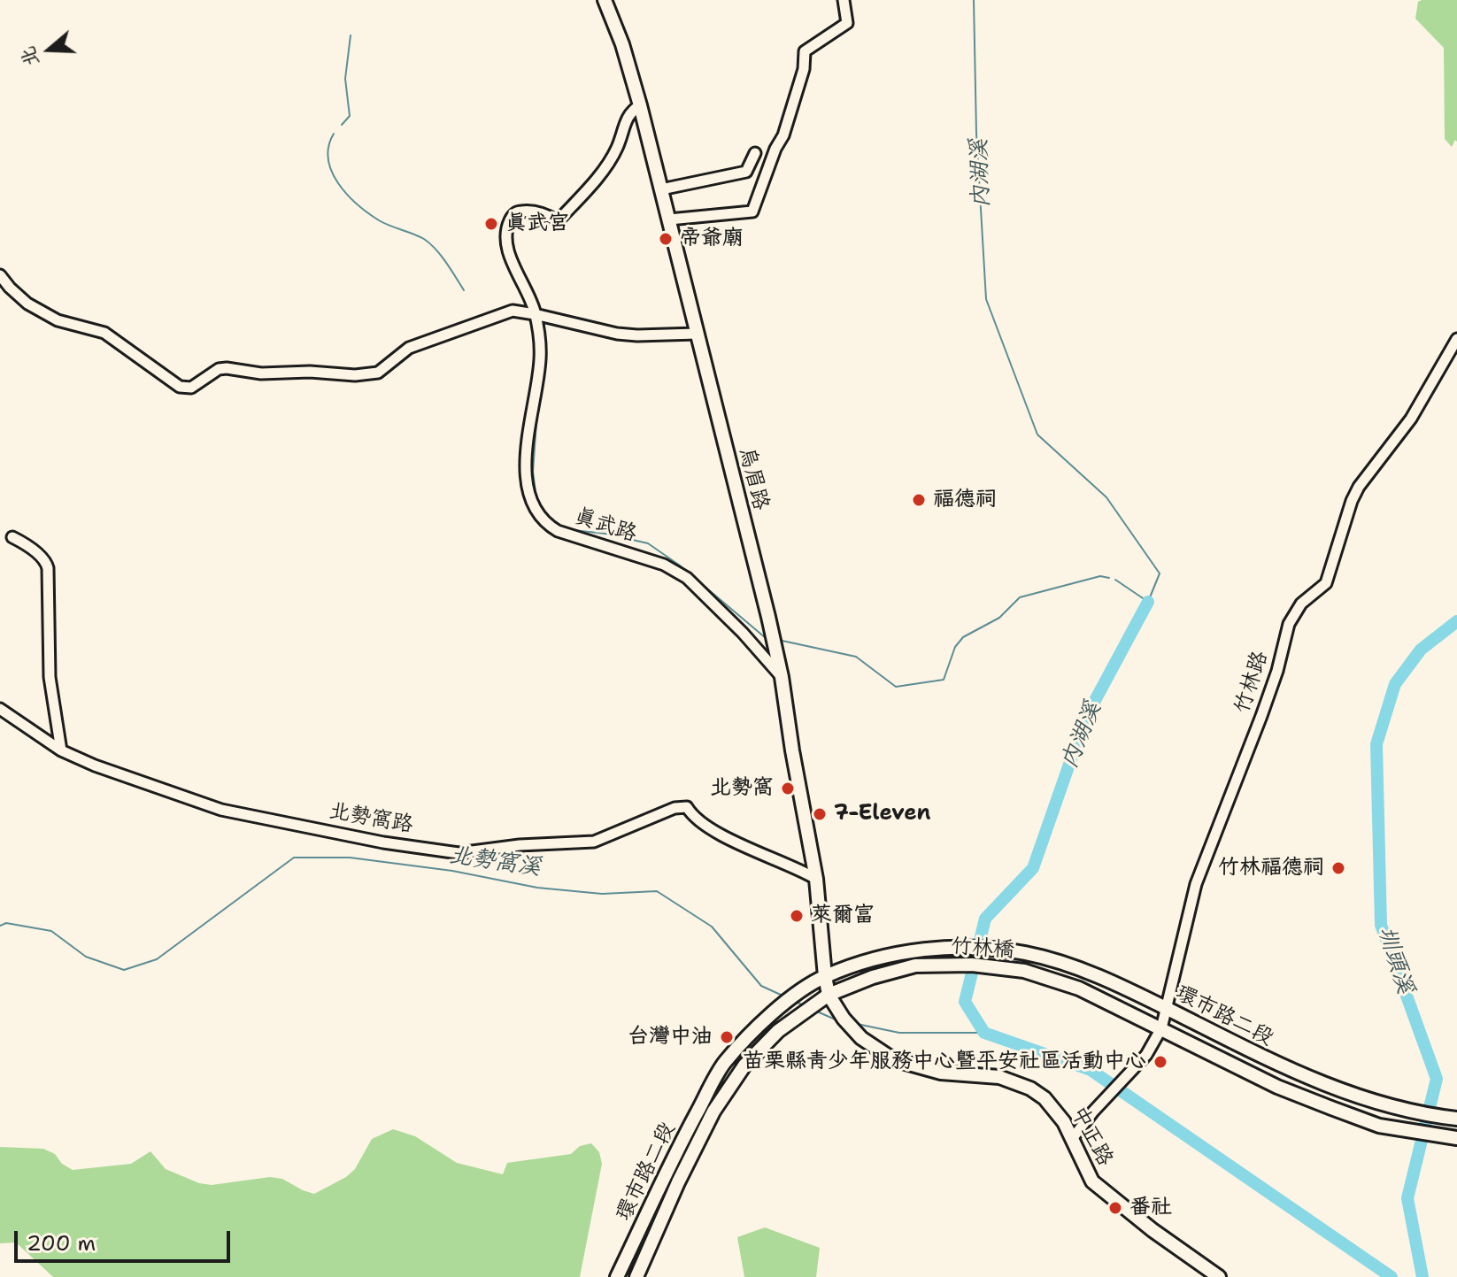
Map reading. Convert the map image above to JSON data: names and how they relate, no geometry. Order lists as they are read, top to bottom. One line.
{"streets":{"main road":["烏眉路","竹林橋","環市路二段","中正路"],"street":["真武路","竹林路","北勢窩路"]},"crossings":[["烏眉路","真武路"],["烏眉路","北勢窩路"],["烏眉路","竹林橋"],["烏眉路","環市路二段"],["烏眉路","中正路"],["竹林路","環市路二段"],["竹林路","中正路"],["竹林橋","環市路二段"],["竹林橋","中正路"],["環市路二段","中正路"]],"water":["內湖溪","北勢窩溪","圳頭溪"],"places":["真武宮","帝爺廟","福德祠","北勢窩","7-Eleven","竹林福德祠","萊爾富","台灣中油","苗栗縣青少年服務中心暨平安社區活動中心","番社"],"scale_bar":"200 m","north":"left"}
